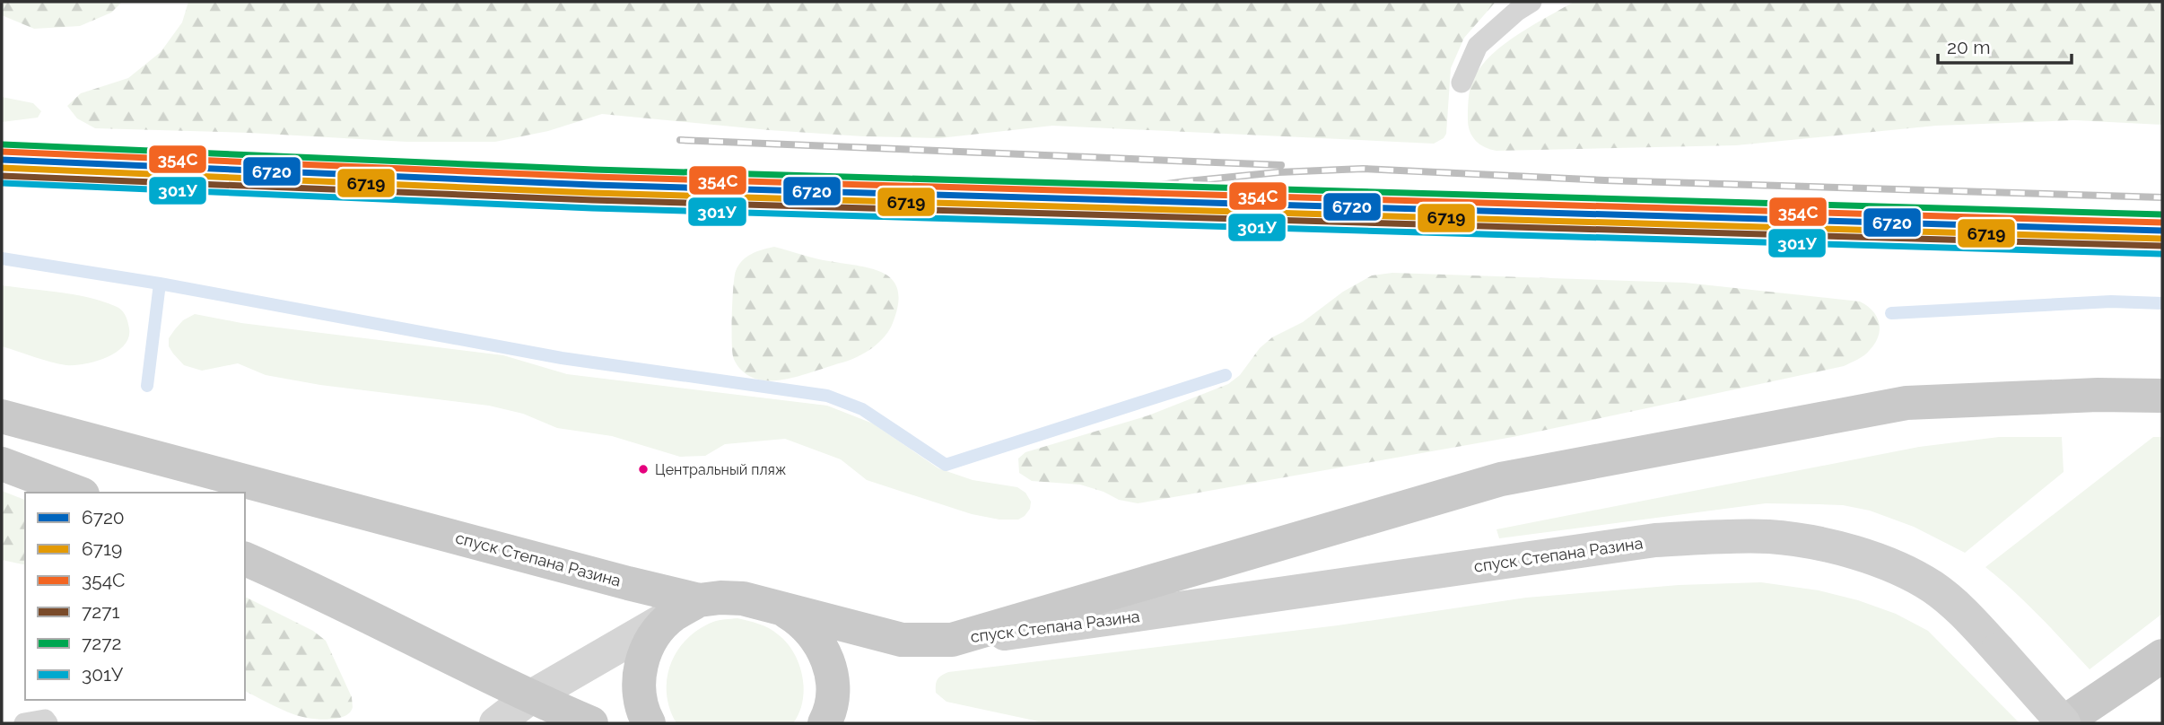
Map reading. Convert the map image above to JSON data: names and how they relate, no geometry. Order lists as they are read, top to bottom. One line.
{"streets":{"main road":["спуск Степана Разина"]},"places":["Центральный пляж"],"lines":["transit line 7272","transit line 354С","transit line 6720","transit line 6719","transit line 7271","transit line 301У"],"legend":["6720","6719","354С","7271","7272","301У"],"scale_bar":"20 m"}
